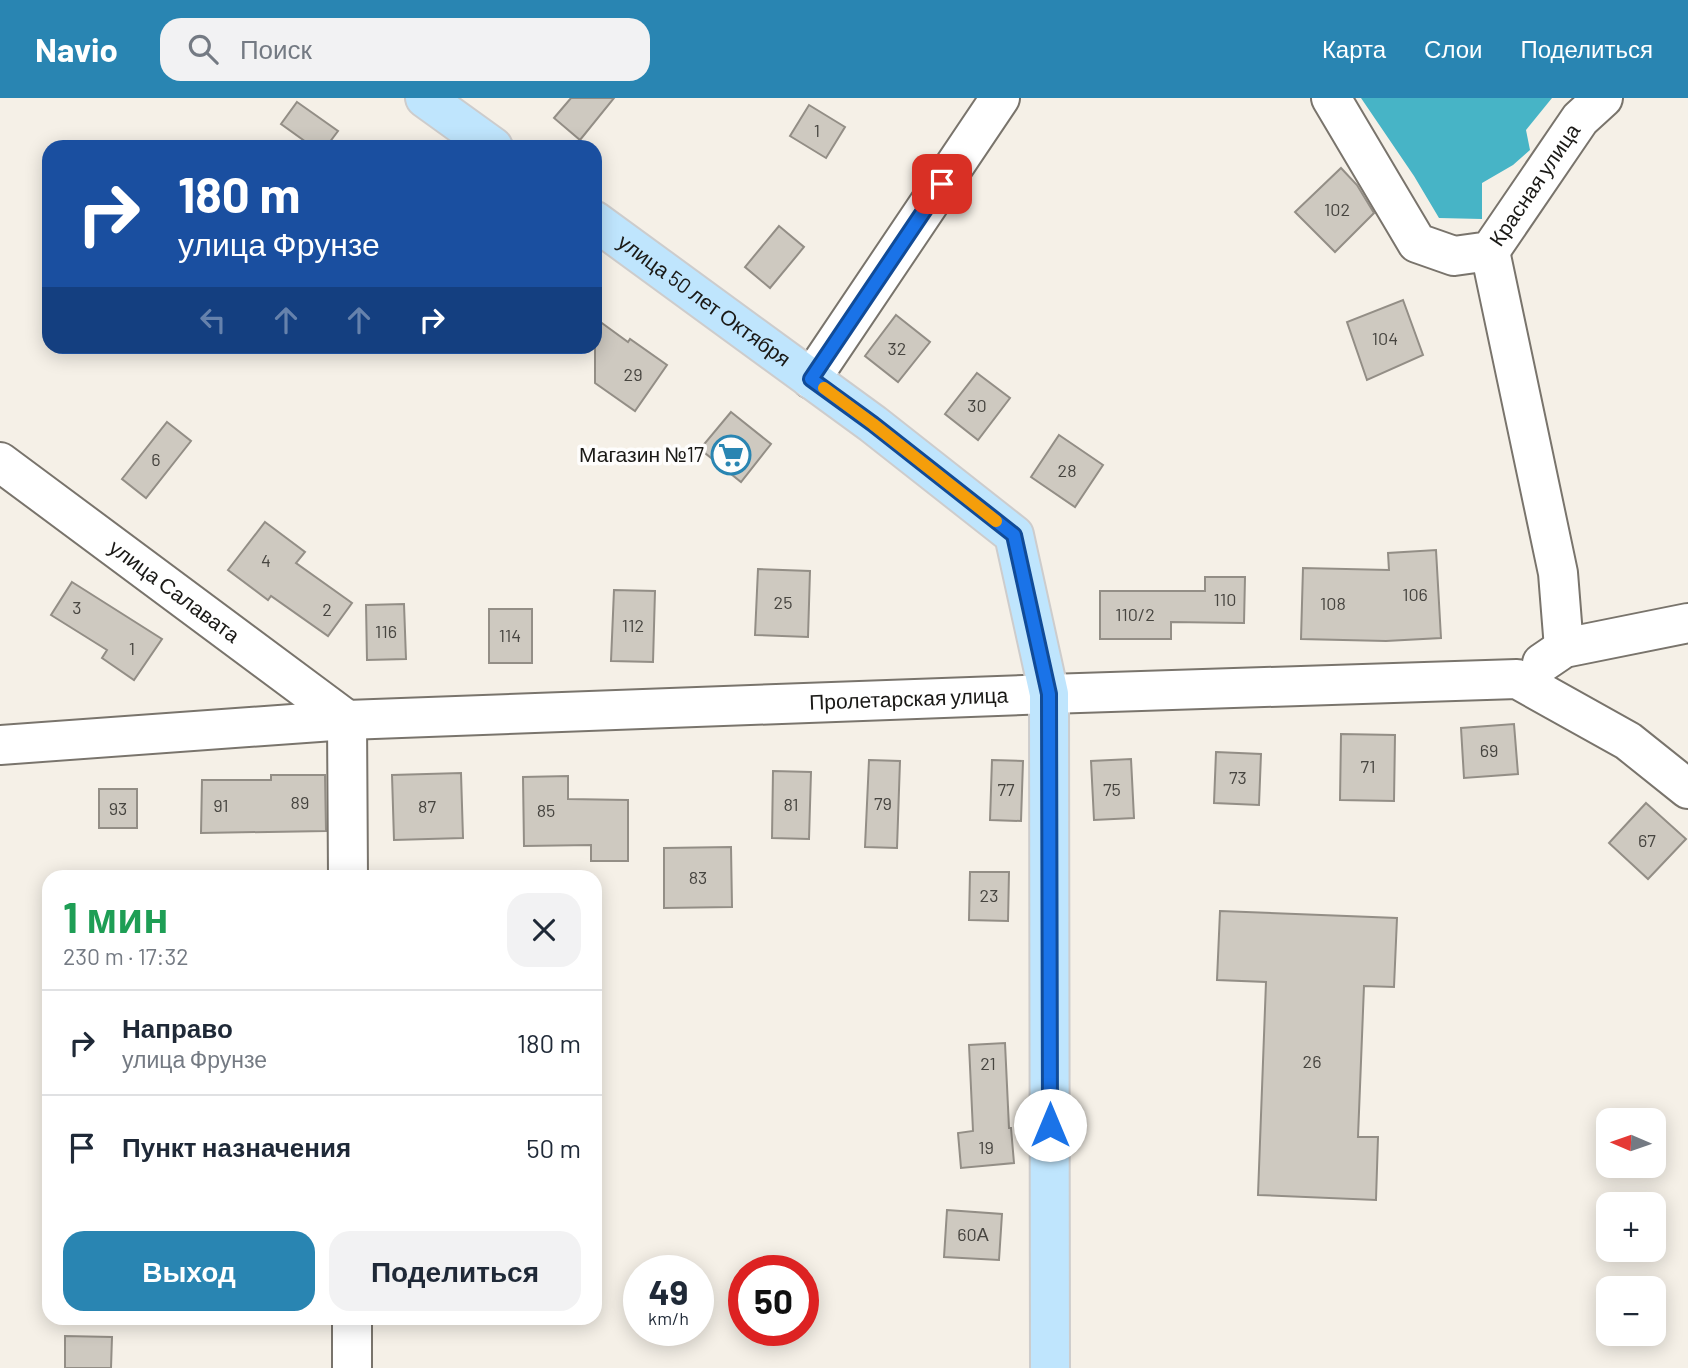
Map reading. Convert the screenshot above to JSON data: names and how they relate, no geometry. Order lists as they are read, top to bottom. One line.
{"streets":{"main road":["улица 50 лет Октября"],"street":["Красная улица","улица Салавата","Пролетарская улица"]},"crossings":[["улица 50 лет Октября","Пролетарская улица"],["улица Салавата","Пролетарская улица"]],"places":{"supermarket":["Магазин №17"]},"house_numbers":["1","102","104","32","29","30","6","28","4","106","110","25","108","3","2","110/2","112","116","114","1","69","71","73","77","75","89","79","81","91","87","93","85","67","83","23","26","21","19","60А"],"north":"left","page":{"header":"Navio","search":"Поиск","nav":["Карта","Слои","Поделиться"],"turn":["180 m","улица Фрунзе"],"heading":["1 мин","230 m · 17:32"],"list":[{"name":"Направо","note":"улица Фрунзе","value":"180 m"},{"name":"Пункт назначения","value":"50 m"}],"map_buttons":["+","−"],"buttons":["Выход","Поделиться"],"speed":"49 km/h","limit":"50"}}
